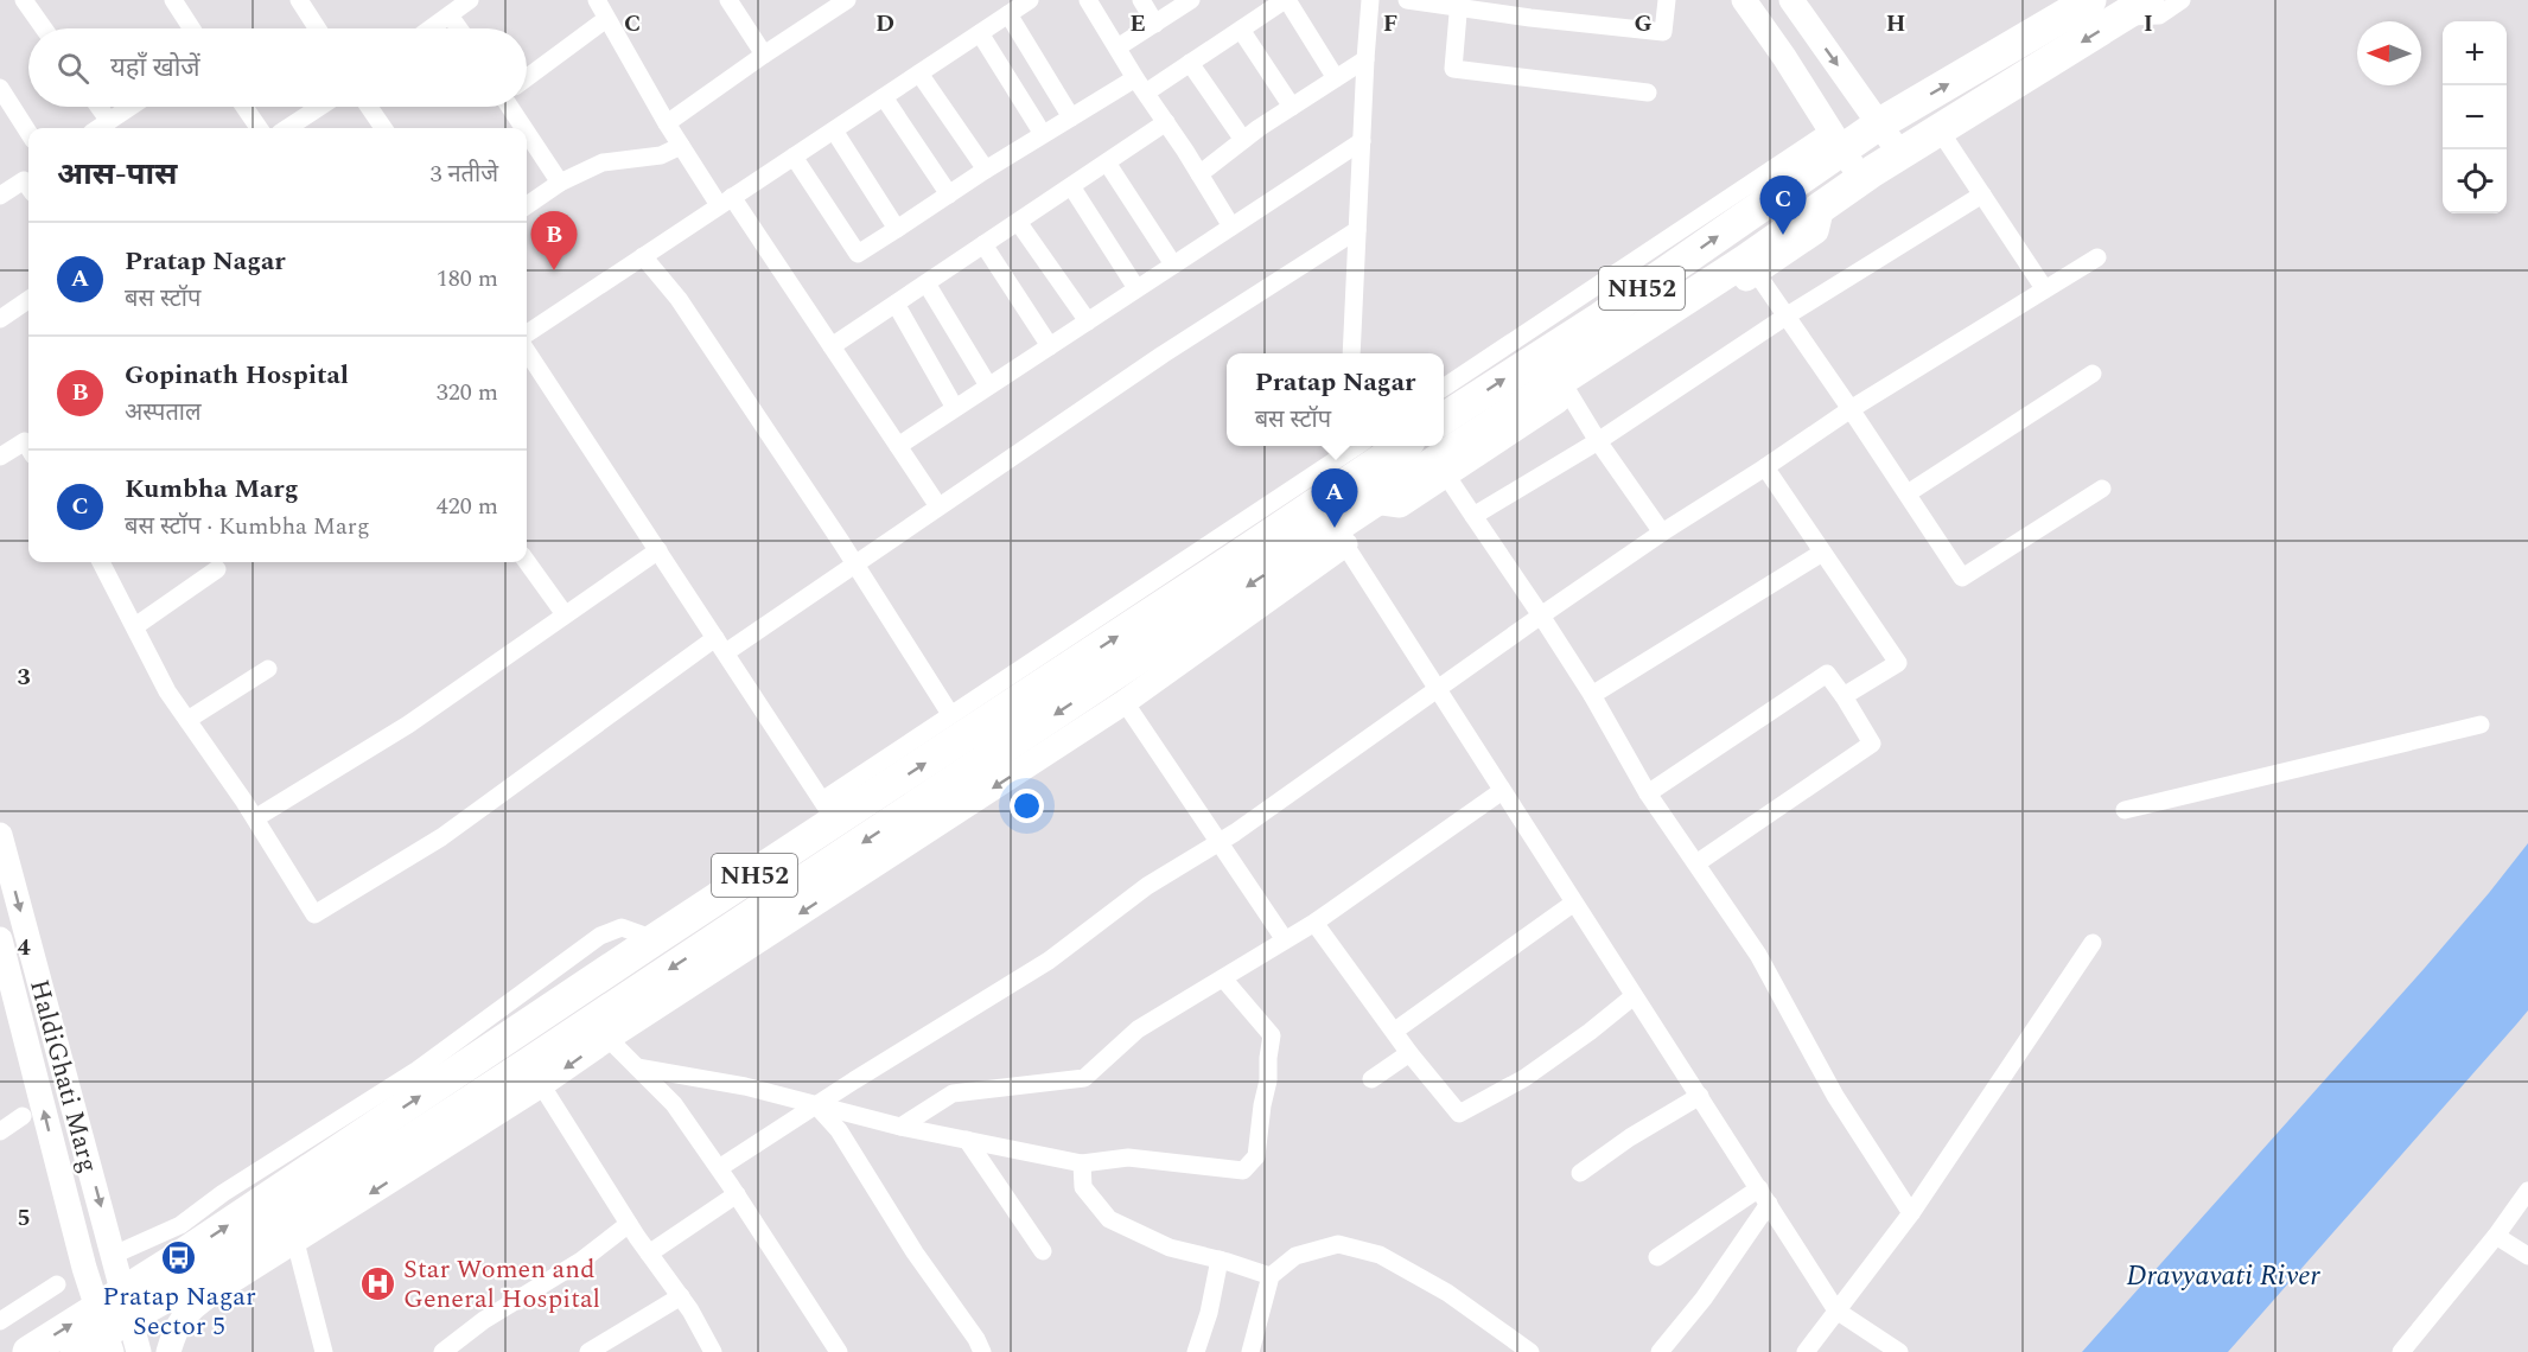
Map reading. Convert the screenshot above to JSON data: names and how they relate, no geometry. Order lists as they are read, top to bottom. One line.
{"streets":{"highway":["NH52"],"street":["HaldiGhati Marg"]},"crossings":[["NH52","HaldiGhati Marg"]],"water":["Dravyavati River"],"places":{"bus stop":["Pratap Nagar Sector 5"],"hospital":["Star Women and General Hospital"]},"north":"left","page":{"map_buttons":["+","−"],"search":"यहाँ खोजें","heading":["आस-पास","3 नतीजे"],"pins":["C","B","A"],"list":[{"mark":"A","name":"Pratap Nagar","note":"बस स्टॉप","value":"180 m"},{"mark":"B","name":"Gopinath Hospital","note":"अस्पताल","value":"320 m"},{"mark":"C","name":"Kumbha Marg","note":"बस स्टॉप · Kumbha Marg","value":"420 m"}],"popup":["Pratap Nagar","बस स्टॉप"]},"grid":{"columns":["C","D","E","F","G","H","I"],"rows":["3","4","5"]}}
